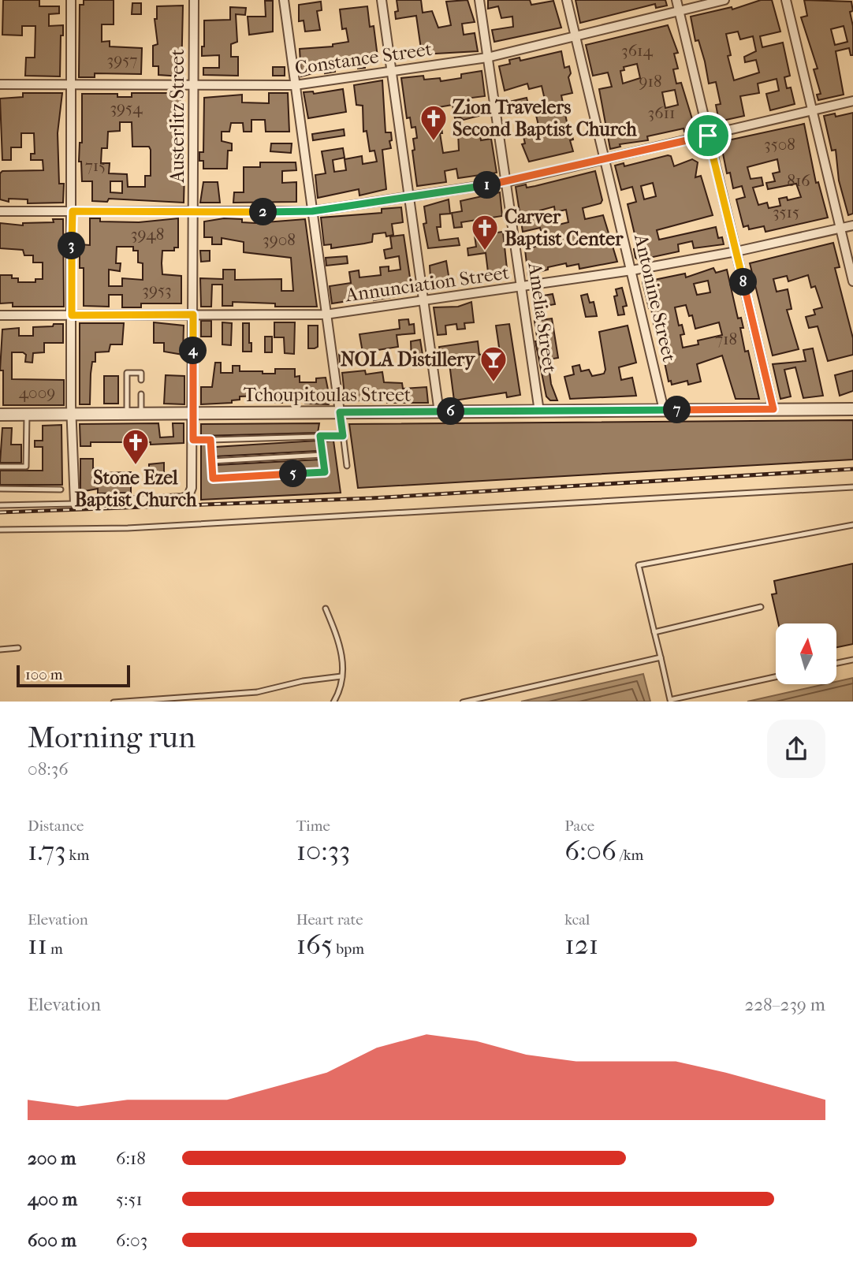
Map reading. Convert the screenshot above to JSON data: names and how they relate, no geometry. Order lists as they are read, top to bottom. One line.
{"streets":{"street":["Constance Street","Austerlitz Street","Annunciation Street","Antonine Street","Amelia Street","Tchoupitoulas Street"]},"crossings":[["Constance Street","Austerlitz Street"],["Constance Street","Antonine Street"],["Constance Street","Amelia Street"],["Austerlitz Street","Annunciation Street"],["Austerlitz Street","Tchoupitoulas Street"],["Annunciation Street","Antonine Street"],["Annunciation Street","Amelia Street"],["Antonine Street","Tchoupitoulas Street"],["Amelia Street","Tchoupitoulas Street"]],"places":{"church":["Zion Travelers Second Baptist Church","Carver Baptist Center","Stone Ezel Baptist Church"],"bar":["NOLA Distillery"]},"house_numbers":["3614","3957","918","3954","3611","3508","715","816","3515","3948","3908","3953","718","4009"],"scale_bar":"100 m","north":"top","page":{"pins":["1","2","3","8","4","7","6","5"],"scale":"100 m","heading":["Morning run","08:36"],"stats":[["Distance","1.73 km"],["Time","10:33"],["Pace","6:06 /km"],["Elevation","11 m"],["Heart rate","165 bpm"],["kcal","121"]],"chart":["Elevation","228–239 m"],"list":[{"name":"200 m","note":"6:18"},{"name":"400 m","note":"5:51"},{"name":"600 m","note":"6:03"}]}}
